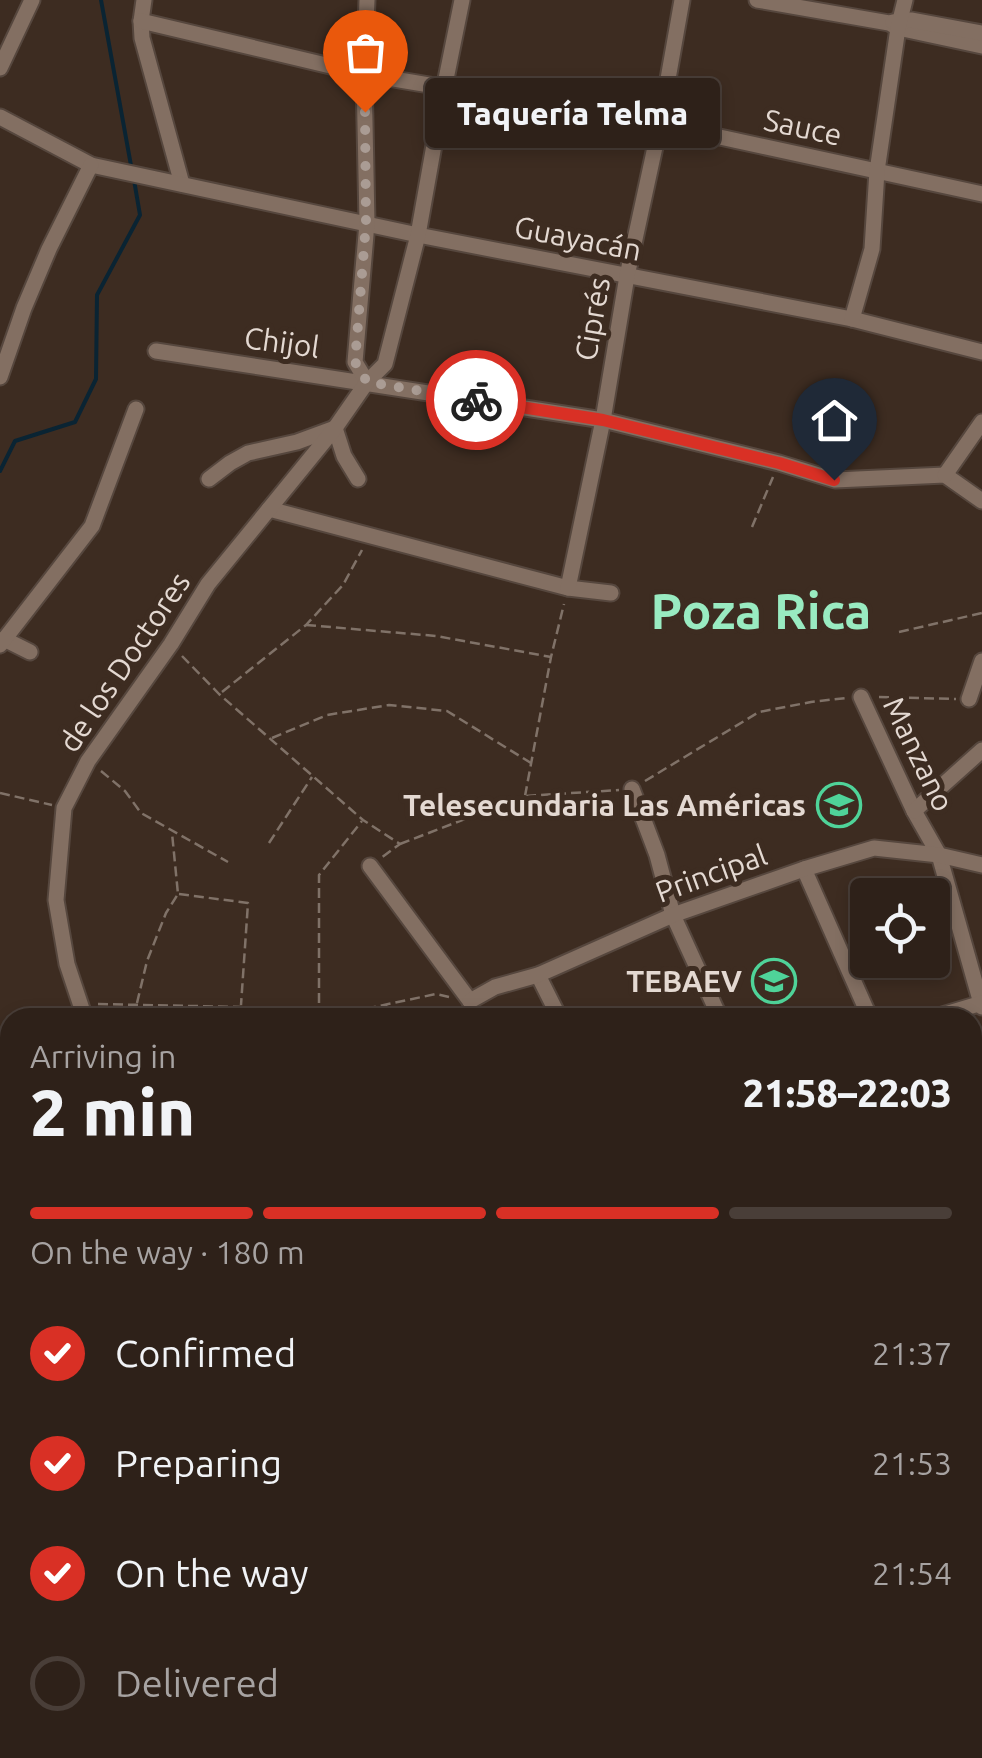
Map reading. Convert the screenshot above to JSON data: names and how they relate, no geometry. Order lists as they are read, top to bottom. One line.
{"streets":{"street":["Sauce","Guayacán","Ciprés","Chijol","de los Doctores","Manzano","Principal"]},"crossings":[["Sauce","Ciprés"],["Sauce","de los Doctores"],["Guayacán","Ciprés"],["Guayacán","de los Doctores"],["Ciprés","Chijol"],["Chijol","de los Doctores"],["Manzano","Principal"]],"districts":["Poza Rica"],"places":{"other":["Taquería Telma"],"school or university":["Telesecundaria Las Américas","TEBAEV"]},"page":{"bubble":"Taquería Telma","heading":["2 min","Arriving in","21:58–22:03"],"bar":"On the way · 180 m","list":[["Confirmed","21:37"],["Preparing","21:53"],["On the way","21:54"],"Delivered"]}}
